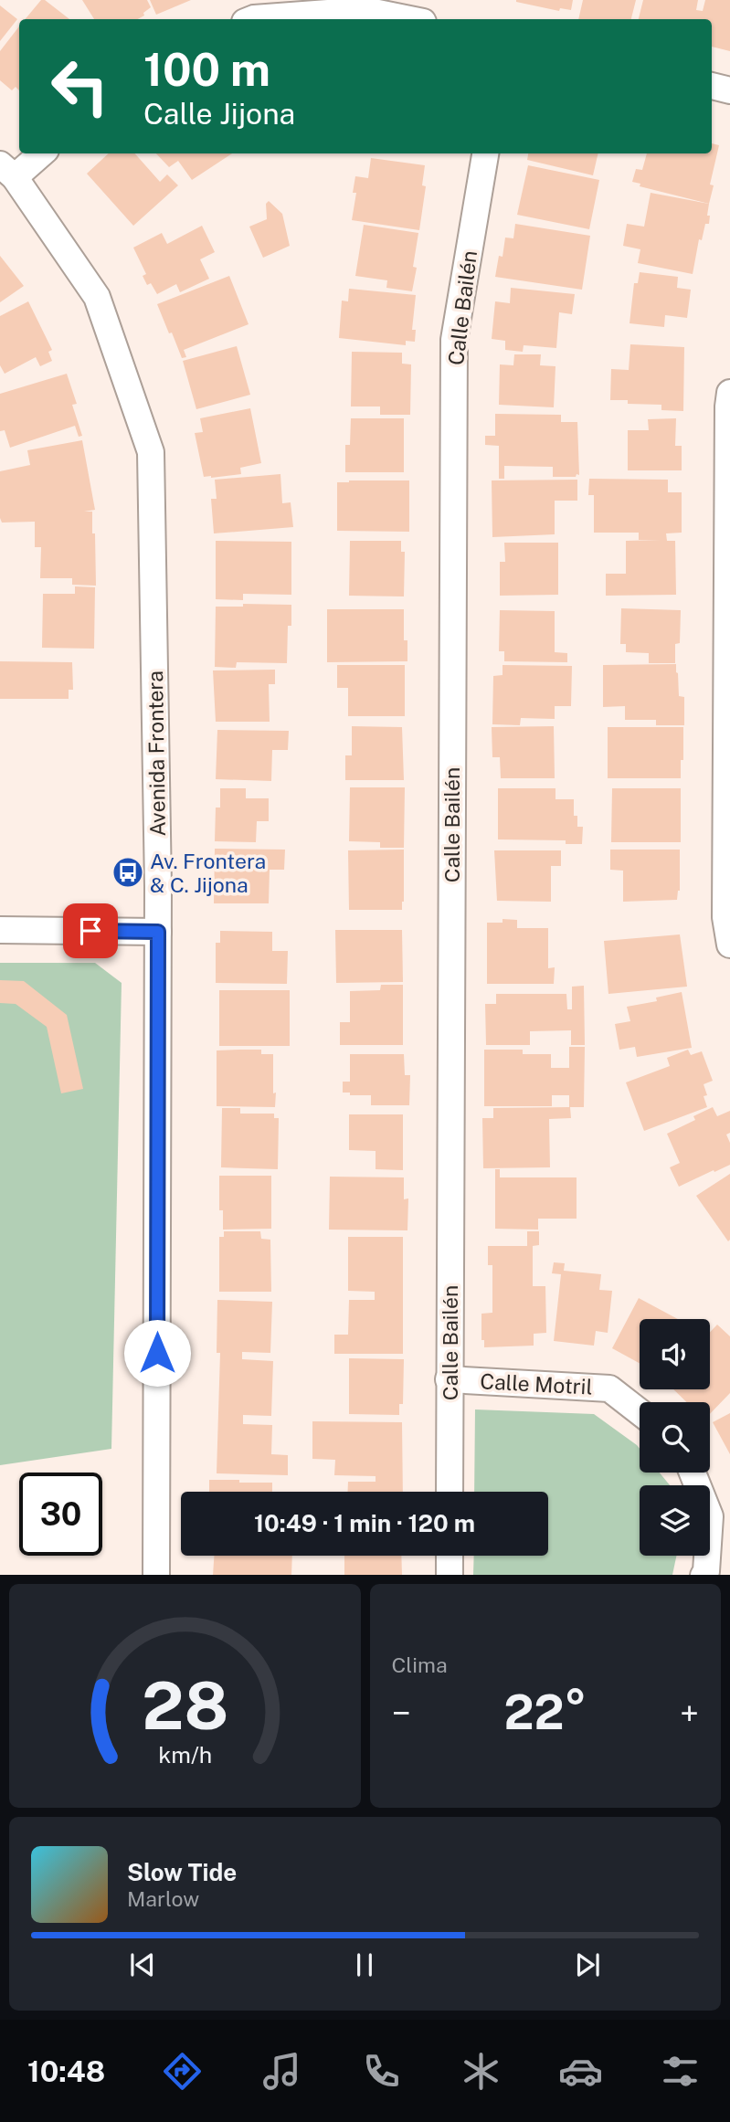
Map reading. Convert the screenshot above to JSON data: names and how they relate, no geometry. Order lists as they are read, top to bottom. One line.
{"streets":{"street":["Calle Bailén","Avenida Frontera","Calle Motril"]},"crossings":[["Calle Bailén","Calle Motril"]],"places":{"bus stop":["Av. Frontera & C. Jijona"]},"page":{"turn":["100 m","Calle Jijona"],"limit":"30","trip":"10:49 · 1 min · 120 m","tile":"Clima","heat":["−","22°","+"],"song":["Slow Tide","Marlow"],"tabs":"10:48","gauge":["28","km/h"]}}
